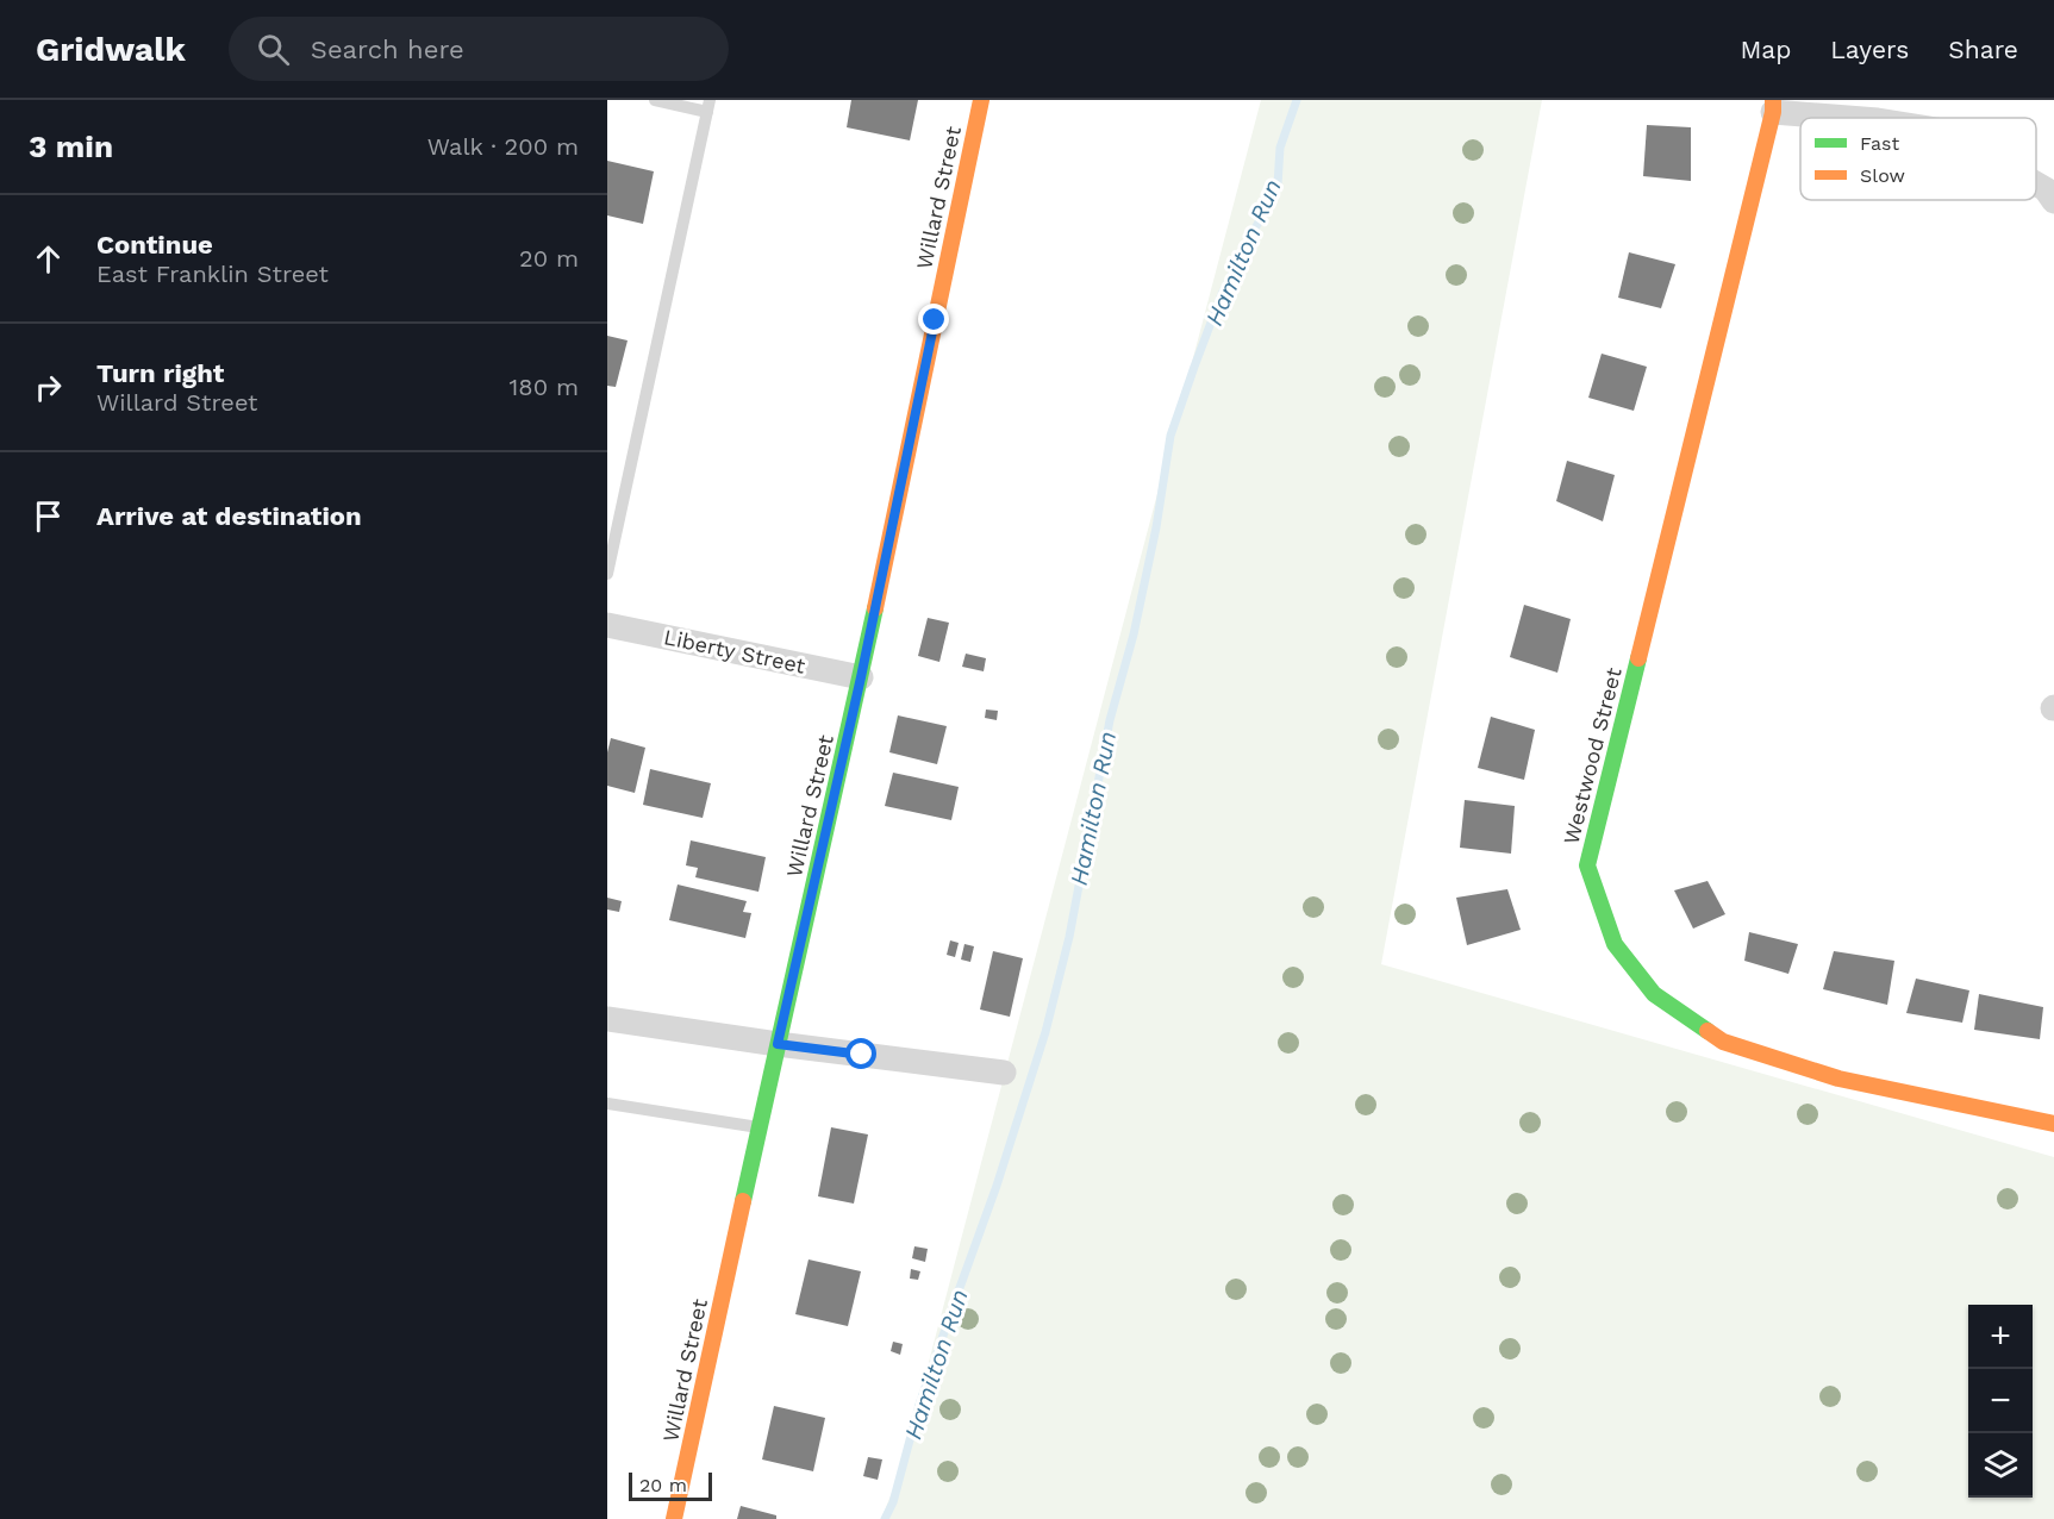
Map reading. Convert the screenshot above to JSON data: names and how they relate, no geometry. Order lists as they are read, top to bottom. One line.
{"streets":{"street":["Willard Street","Liberty Street","Westwood Street"]},"crossings":[["Willard Street","Liberty Street"]],"water":["Hamilton Run"],"legend":["Fast","Slow"],"scale_bar":"20 m","page":{"header":"Gridwalk","search":"Search here","nav":["Map","Layers","Share"],"heading":["3 min","Walk · 200 m"],"list":[["Continue","East Franklin Street","20 m"],["Turn right","Willard Street","180 m"],"Arrive at destination"],"map_buttons":["+","−"],"scale":"20 m"}}
